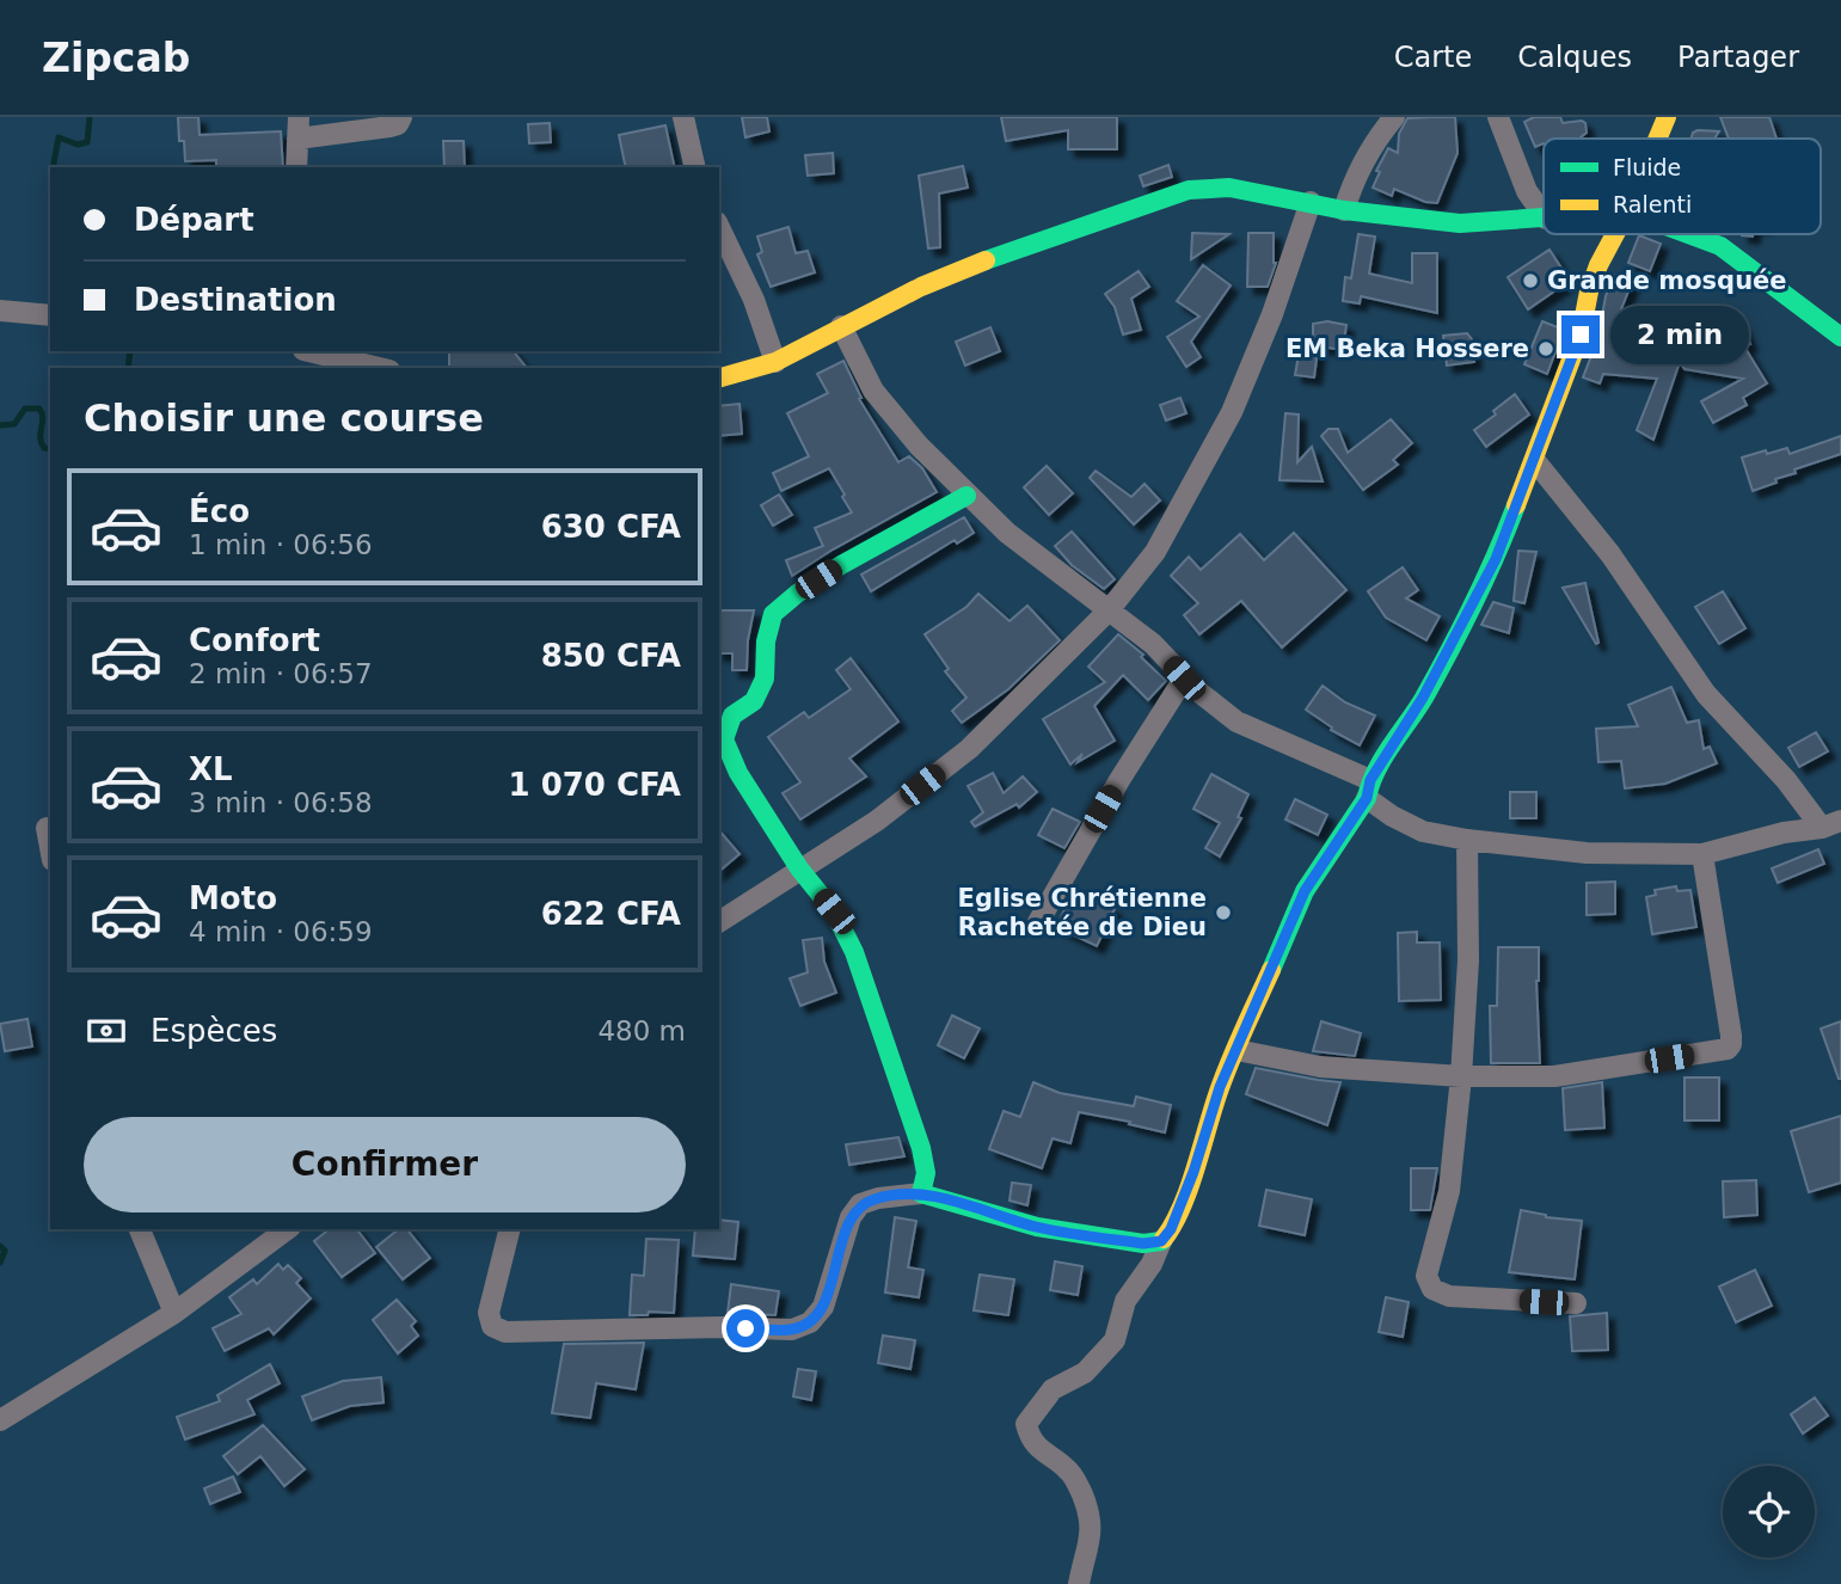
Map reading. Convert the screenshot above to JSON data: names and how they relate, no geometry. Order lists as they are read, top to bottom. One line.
{"places":["Grande mosquée","EM Beka Hossere","Eglise Chrétienne Rachetée de Dieu"],"legend":["Fluide","Ralenti"],"page":{"header":"Zipcab","nav":["Carte","Calques","Partager"],"banner":["Départ","Destination"],"bubble":"2 min","heading":"Choisir une course","list":[{"name":"Éco","note":"1 min · 06:56","value":"630 CFA"},{"name":"Confort","note":"2 min · 06:57","value":"850 CFA"},{"name":"XL","note":"3 min · 06:58","value":"1 070 CFA"},{"name":"Moto","note":"4 min · 06:59","value":"622 CFA"}],"pay":["Espèces","480 m"],"buttons":"Confirmer"}}
